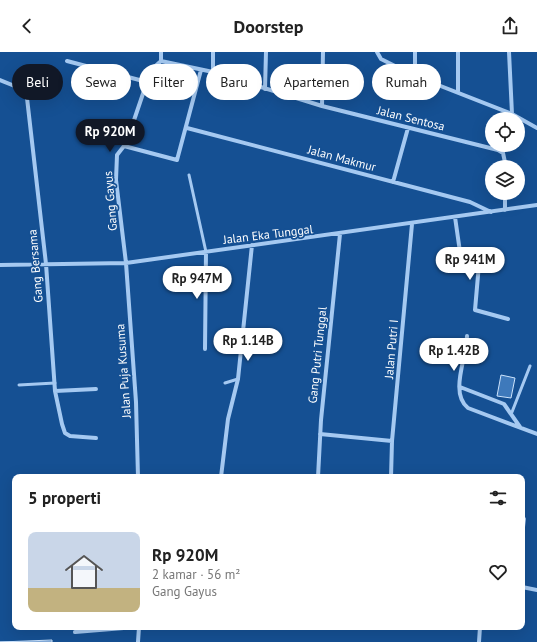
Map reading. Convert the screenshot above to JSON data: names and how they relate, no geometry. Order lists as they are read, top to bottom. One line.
{"streets":{"street":["Jalan Sentosa","Jalan Makmur","Gang Gayus","Jalan Eka Tunggal","Gang Bersama","Jalan Putri I","Gang Putri Tunggal","Jalan Puja Kusuma"]},"crossings":[["Jalan Sentosa","Gang Gayus"],["Jalan Makmur","Jalan Eka Tunggal"],["Gang Gayus","Jalan Eka Tunggal"],["Gang Gayus","Jalan Puja Kusuma"],["Jalan Eka Tunggal","Gang Bersama"],["Jalan Eka Tunggal","Jalan Putri I"],["Jalan Eka Tunggal","Gang Putri Tunggal"],["Jalan Eka Tunggal","Jalan Puja Kusuma"]],"page":{"header":"Doorstep","chip":["Beli","Sewa","Filter","Baru","Apartemen","Rumah"],"price":["Rp 920M","Rp 941M","Rp 947M","Rp 1.14B","Rp 1.42B"],"heading":"5 properti","list":[{"name":"Rp 920M","note":"2 kamar · 56 m² · Gang Gayus"}]}}
